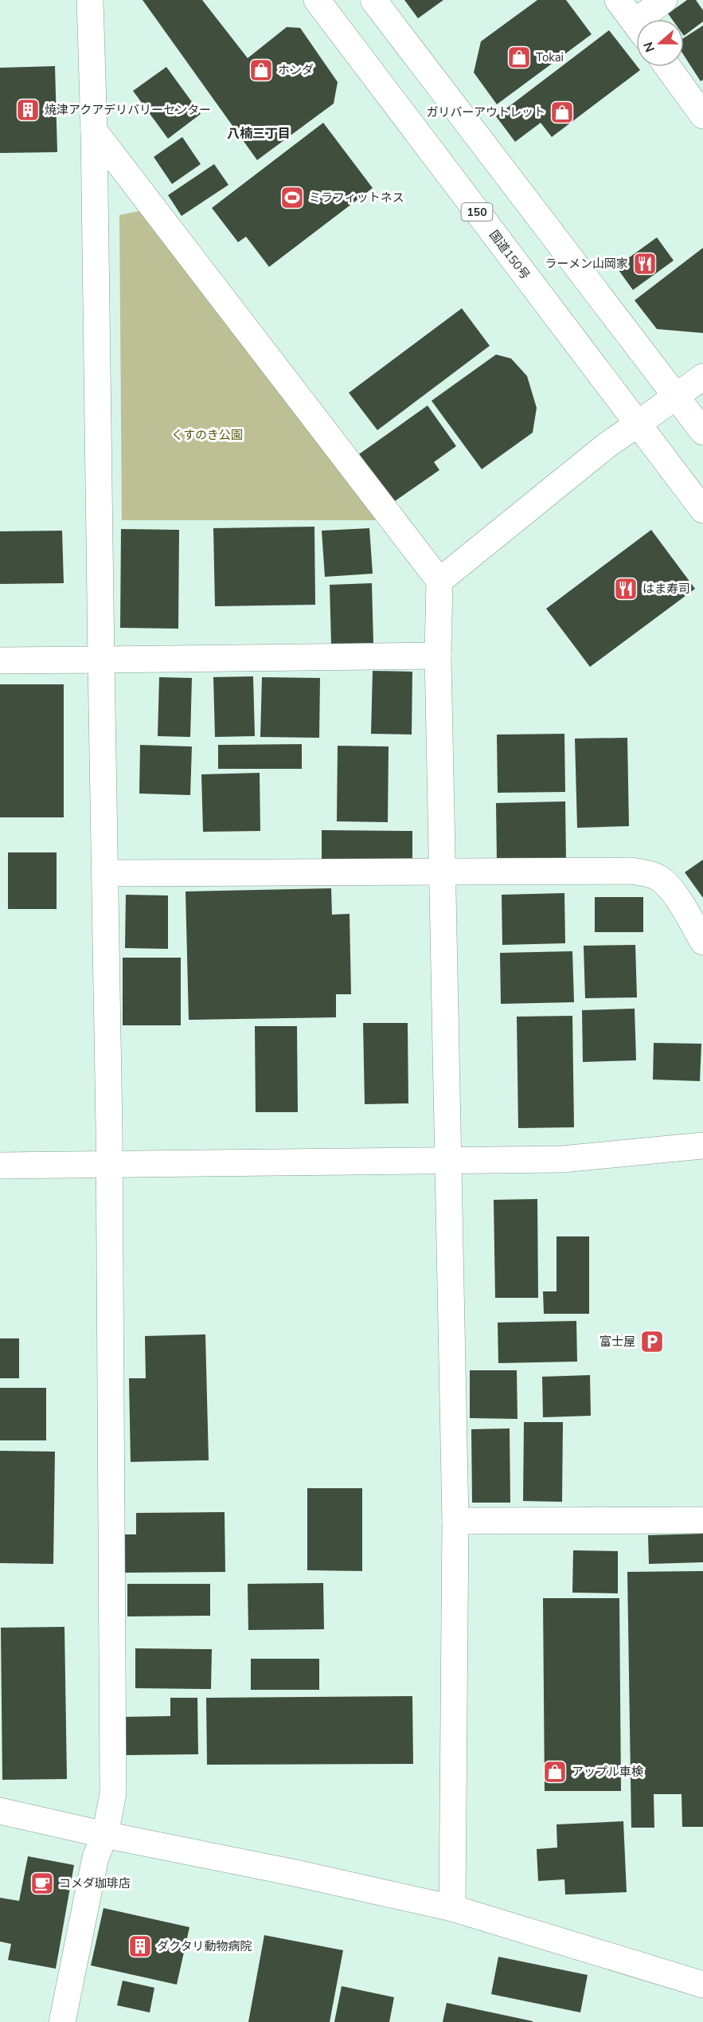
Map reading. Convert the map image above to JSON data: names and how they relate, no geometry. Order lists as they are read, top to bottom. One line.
{"streets":{"main road":["150","国道150号"]},"districts":["八楠三丁目"],"parks":["くすのき公園"],"places":{"shop":["Tokai","ホンダ","ガリバーアウトレット","アップル車検"],"building":["焼津アクアデリバリーセンター","ダクタリ動物病院"],"sports":["ミラフィットネス"],"restaurant":["ラーメン山岡家","はま寿司"],"parking":["富士屋"],"cafe":["コメダ珈琲店"]},"north":"left"}
